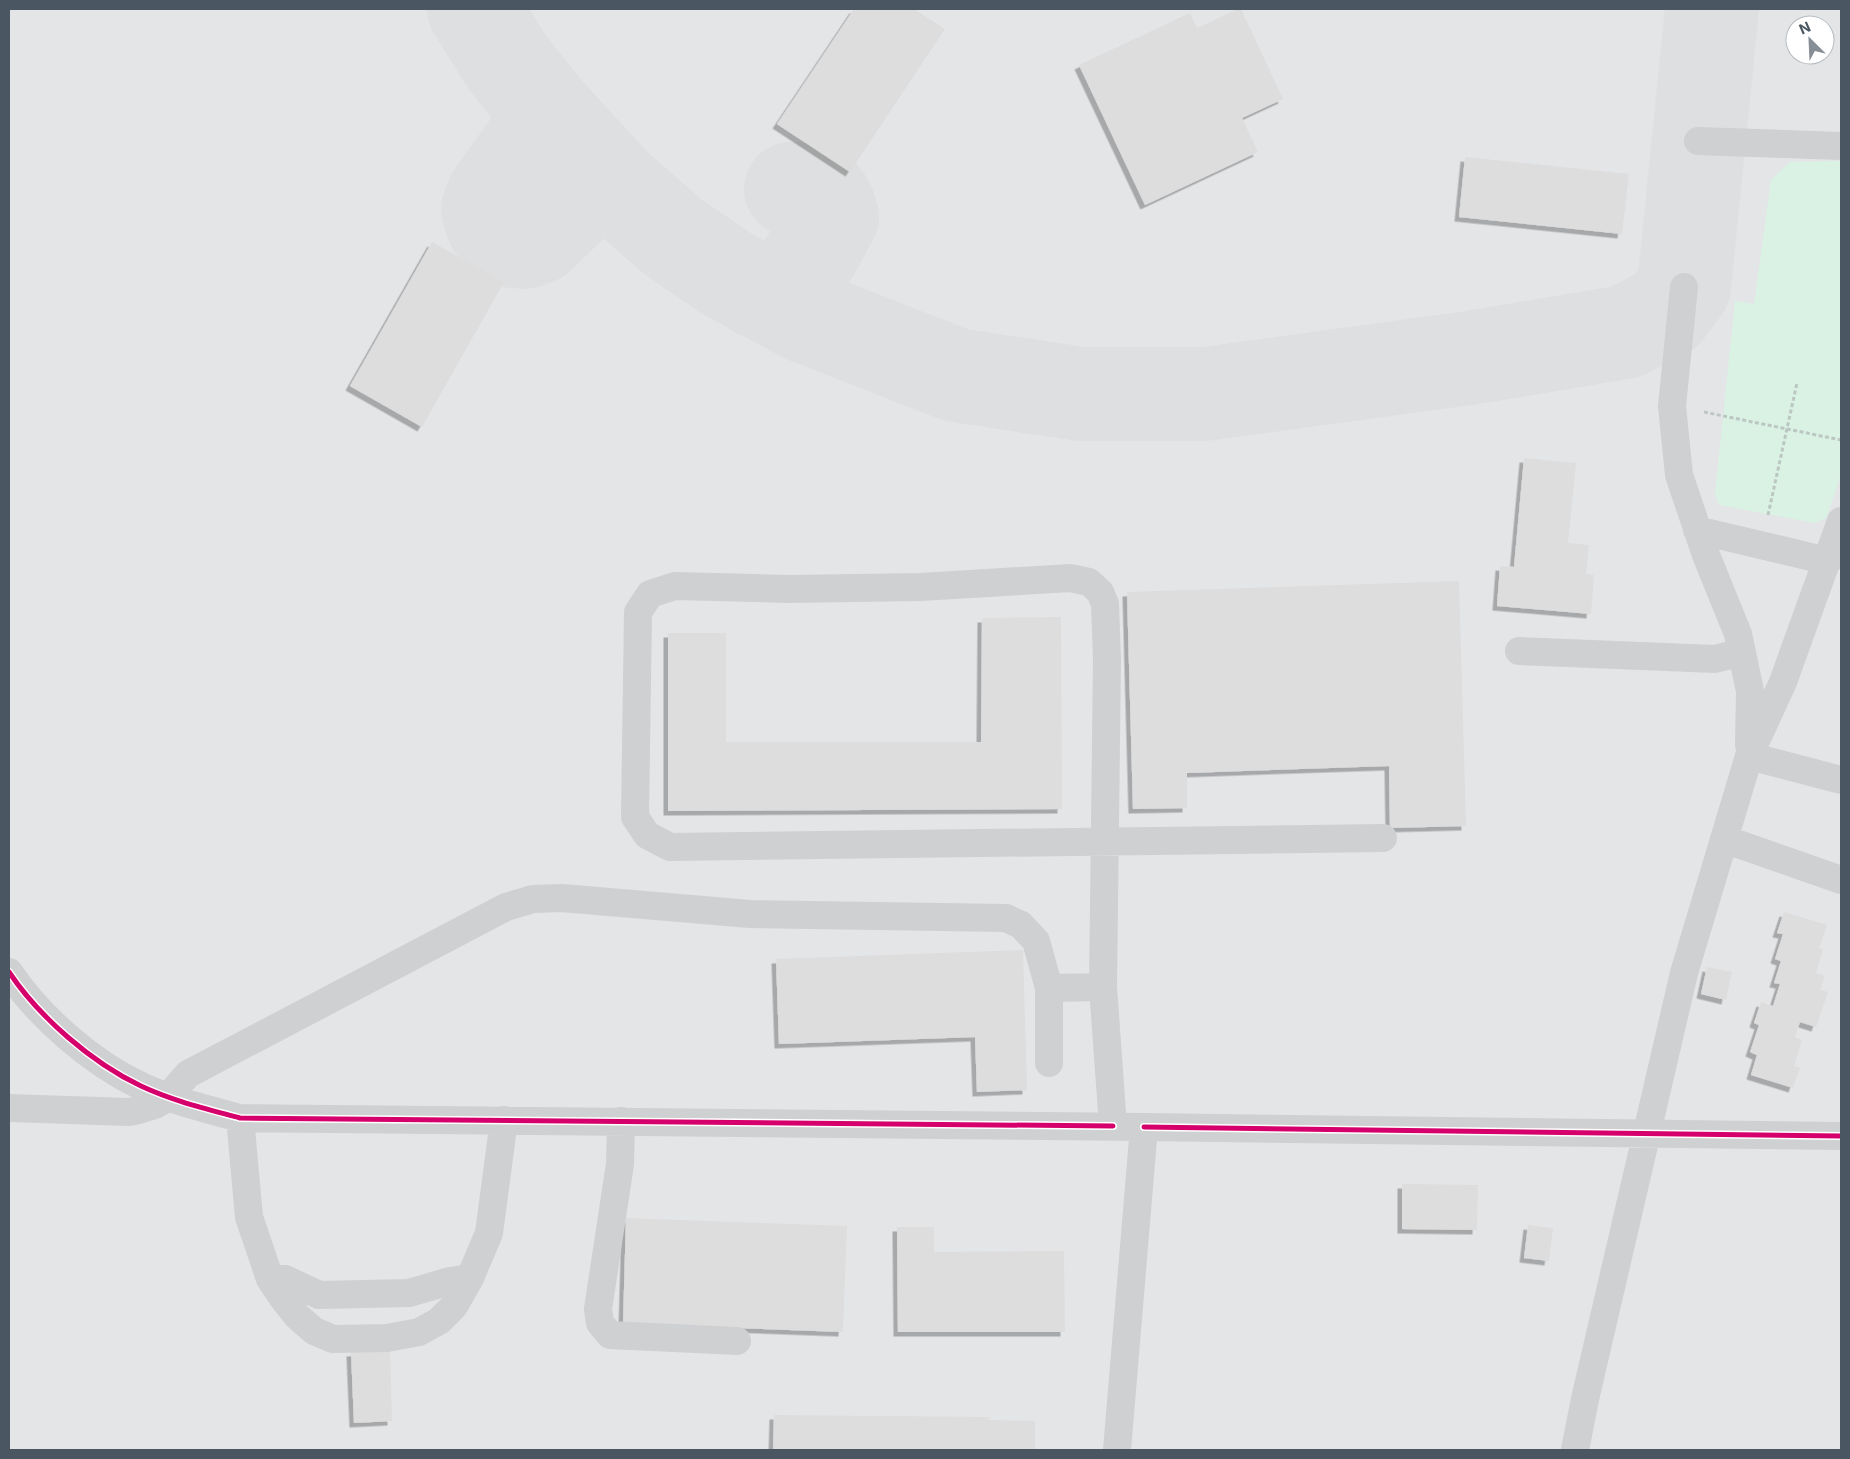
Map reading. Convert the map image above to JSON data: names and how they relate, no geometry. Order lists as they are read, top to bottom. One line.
{"north":"top left"}
